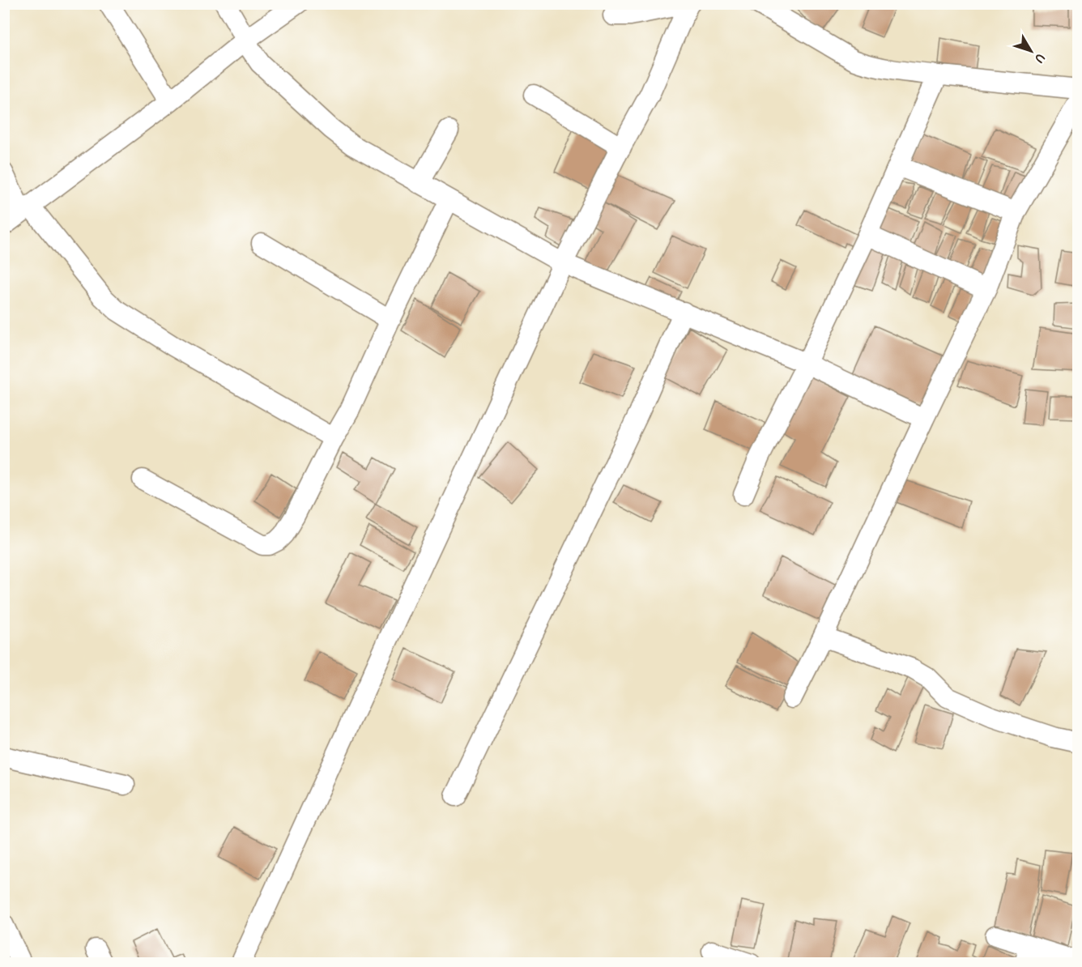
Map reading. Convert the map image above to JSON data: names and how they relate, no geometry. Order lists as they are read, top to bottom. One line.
{"north":"bottom right"}
